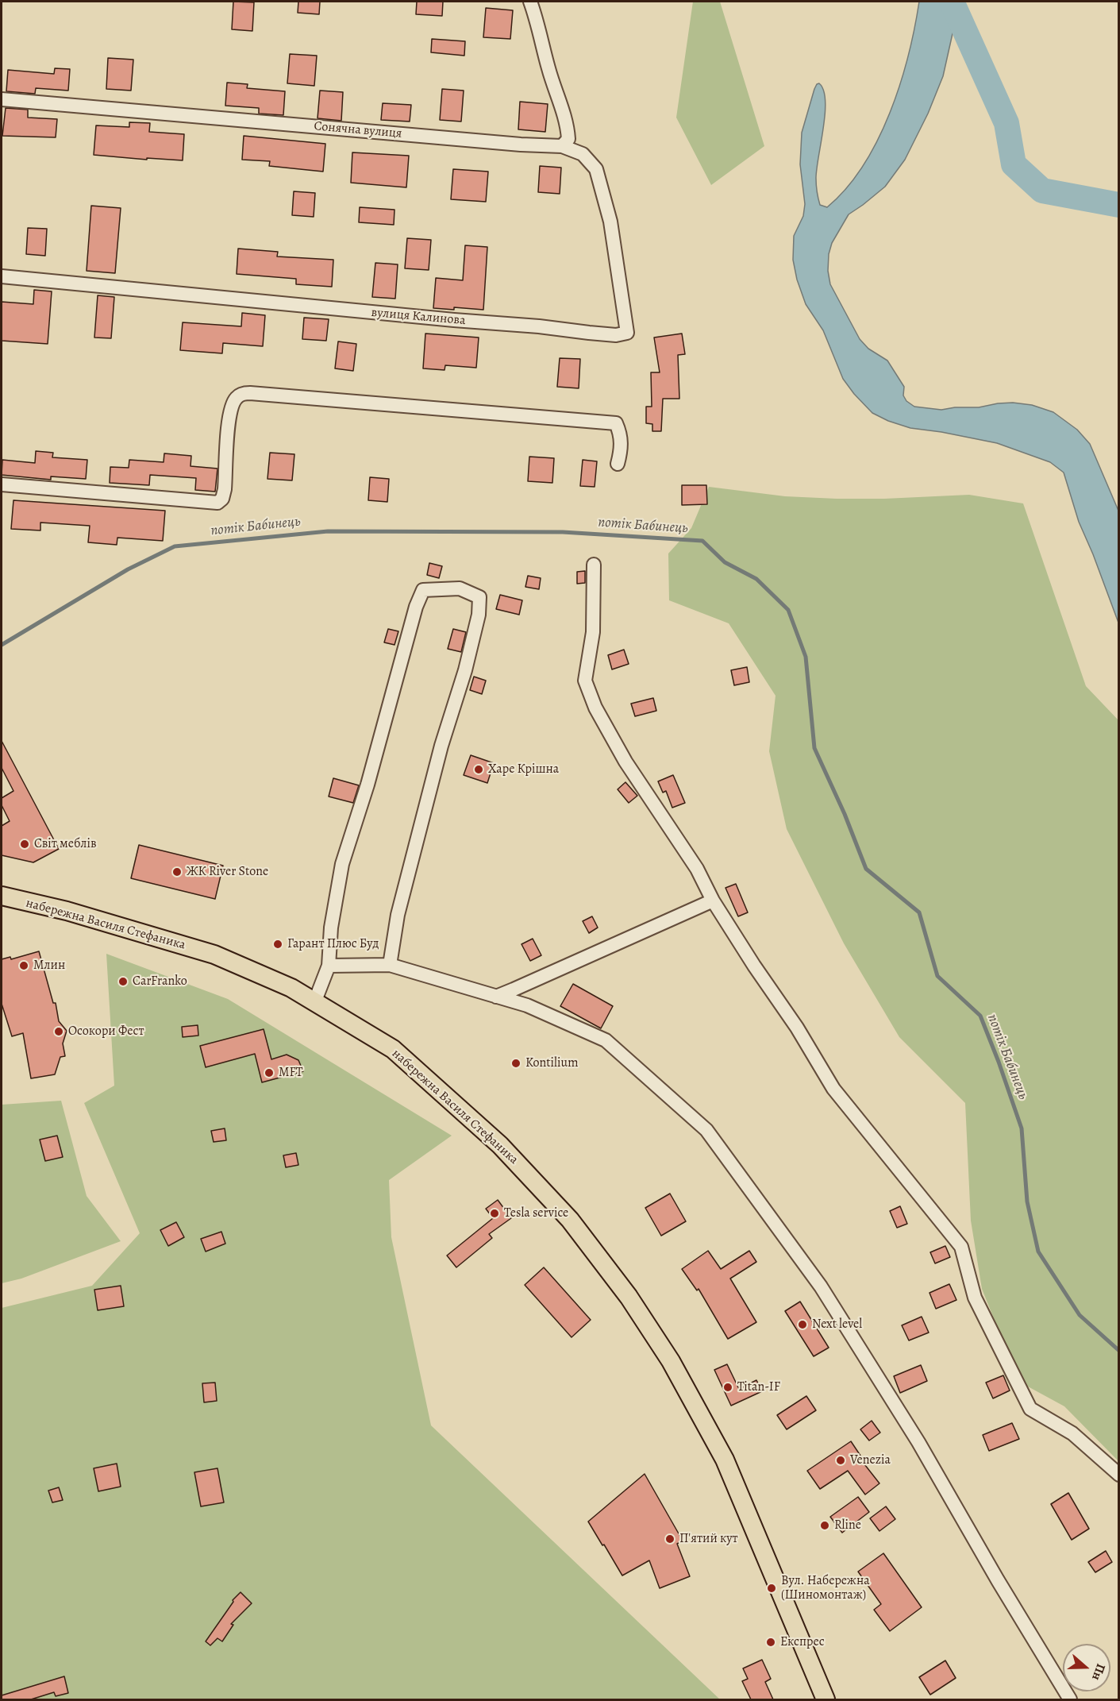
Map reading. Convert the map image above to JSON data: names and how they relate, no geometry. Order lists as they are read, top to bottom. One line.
{"streets":{"main road":["набережна Василя Стефаника"],"street":["Сонячна вулиця","вулиця Калинова"]},"crossings":[["Сонячна вулиця","вулиця Калинова"]],"water":["потік Бабинець"],"places":["Харе Крішна","Світ меблів","ЖК River Stone","Гарант Плюс Буд","Млин","CarFranko","Осокори Фест","Kontilium","MFT","Tesla service","Next level","Titan-IF","Venezia","Rline","П'ятий кут","Вул. Набережна (Шиномонтаж)","Експрес"],"north":"right"}
